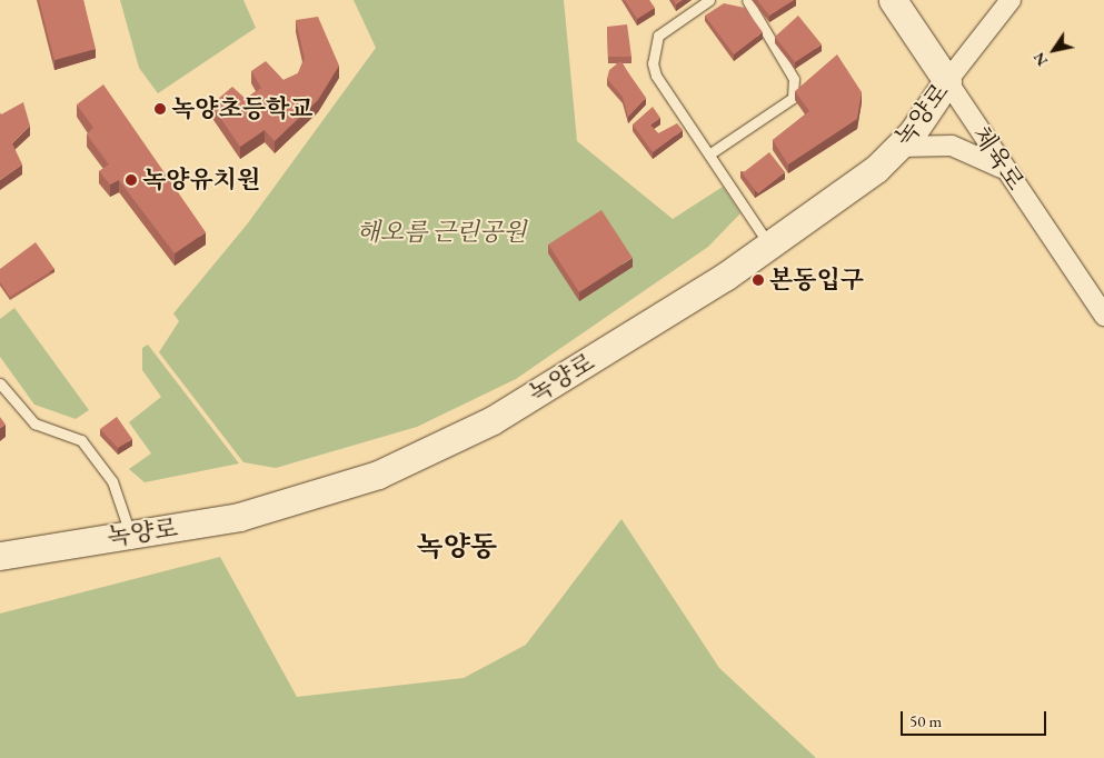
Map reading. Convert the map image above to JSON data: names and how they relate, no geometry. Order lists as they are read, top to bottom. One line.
{"streets":{"street":["녹양로","체육로"]},"crossings":[["녹양로","체육로"]],"districts":["녹양동"],"parks":["해오름 근린공원"],"places":["녹양초등학교","녹양유치원","본동입구"],"scale_bar":"50 m","north":"bottom left"}
